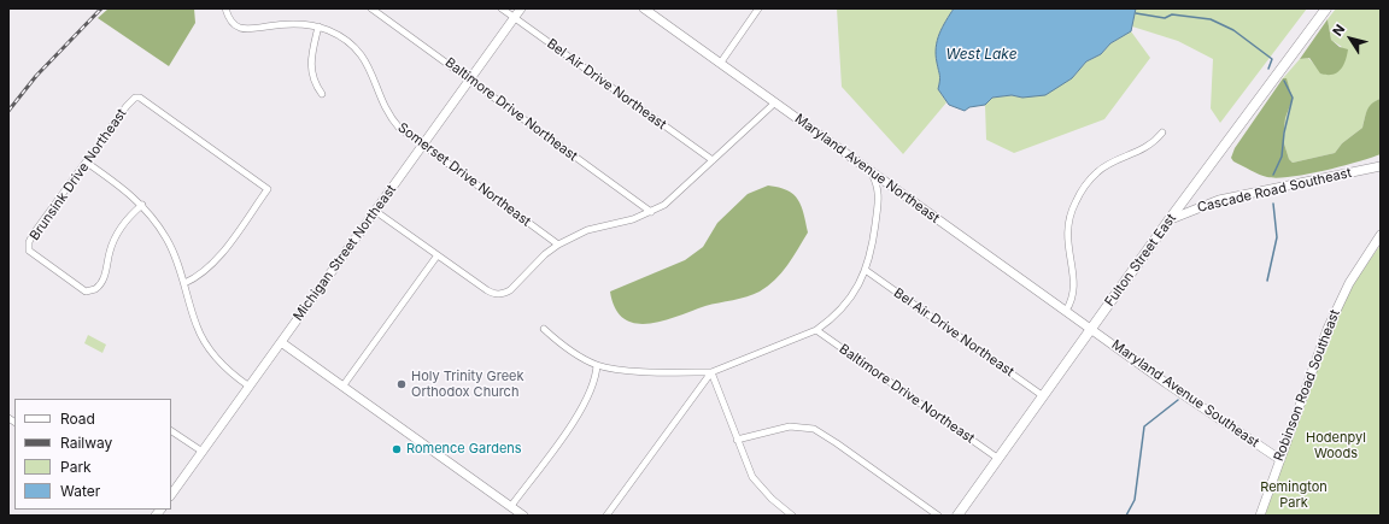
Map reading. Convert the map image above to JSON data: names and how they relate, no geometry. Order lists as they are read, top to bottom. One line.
{"streets":{"main road":["Maryland Avenue Northeast","Cascade Road Southeast","Michigan Street Northeast","Fulton Street East","Robinson Road Southeast","Maryland Avenue Southeast"],"street":["Bel Air Drive Northeast","Baltimore Drive Northeast","Brunsink Drive Northeast","Somerset Drive Northeast"]},"crossings":[["Bel Air Drive Northeast","Michigan Street Northeast"],["Bel Air Drive Northeast","Fulton Street East"],["Baltimore Drive Northeast","Michigan Street Northeast"],["Baltimore Drive Northeast","Fulton Street East"],["Maryland Avenue Northeast","Fulton Street East"],["Maryland Avenue Northeast","Maryland Avenue Southeast"],["Somerset Drive Northeast","Michigan Street Northeast"],["Cascade Road Southeast","Fulton Street East"],["Fulton Street East","Maryland Avenue Southeast"],["Robinson Road Southeast","Maryland Avenue Southeast"]],"water":["West Lake"],"parks":["Hodenpyl Woods","Remington Park"],"places":["Holy Trinity Greek Orthodox Church","Romence Gardens"],"legend":["Road","Railway","Park","Water"],"north":"top left"}
